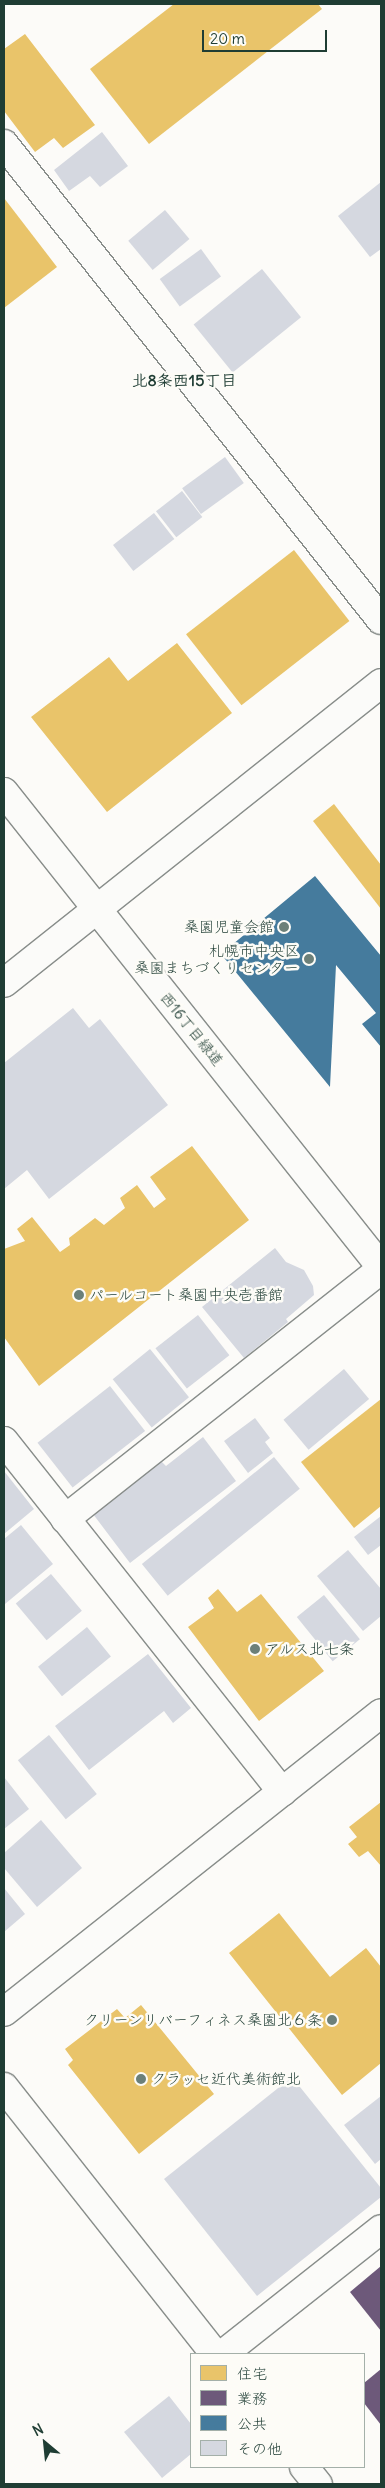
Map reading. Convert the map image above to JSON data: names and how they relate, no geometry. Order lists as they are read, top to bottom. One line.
{"streets":{"street":["西16丁目緑道"]},"districts":["北8条西15丁目"],"places":["桑園児童会館","札幌市中央区 桑園まちづくりセンター","パールコート桑園中央壱番館","アルス北七条","クリーンリバーフィネス桑園北６条","クラッセ近代美術館北"],"legend":["住宅","業務","公共","その他"],"scale_bar":"20 m","north":"top left"}
